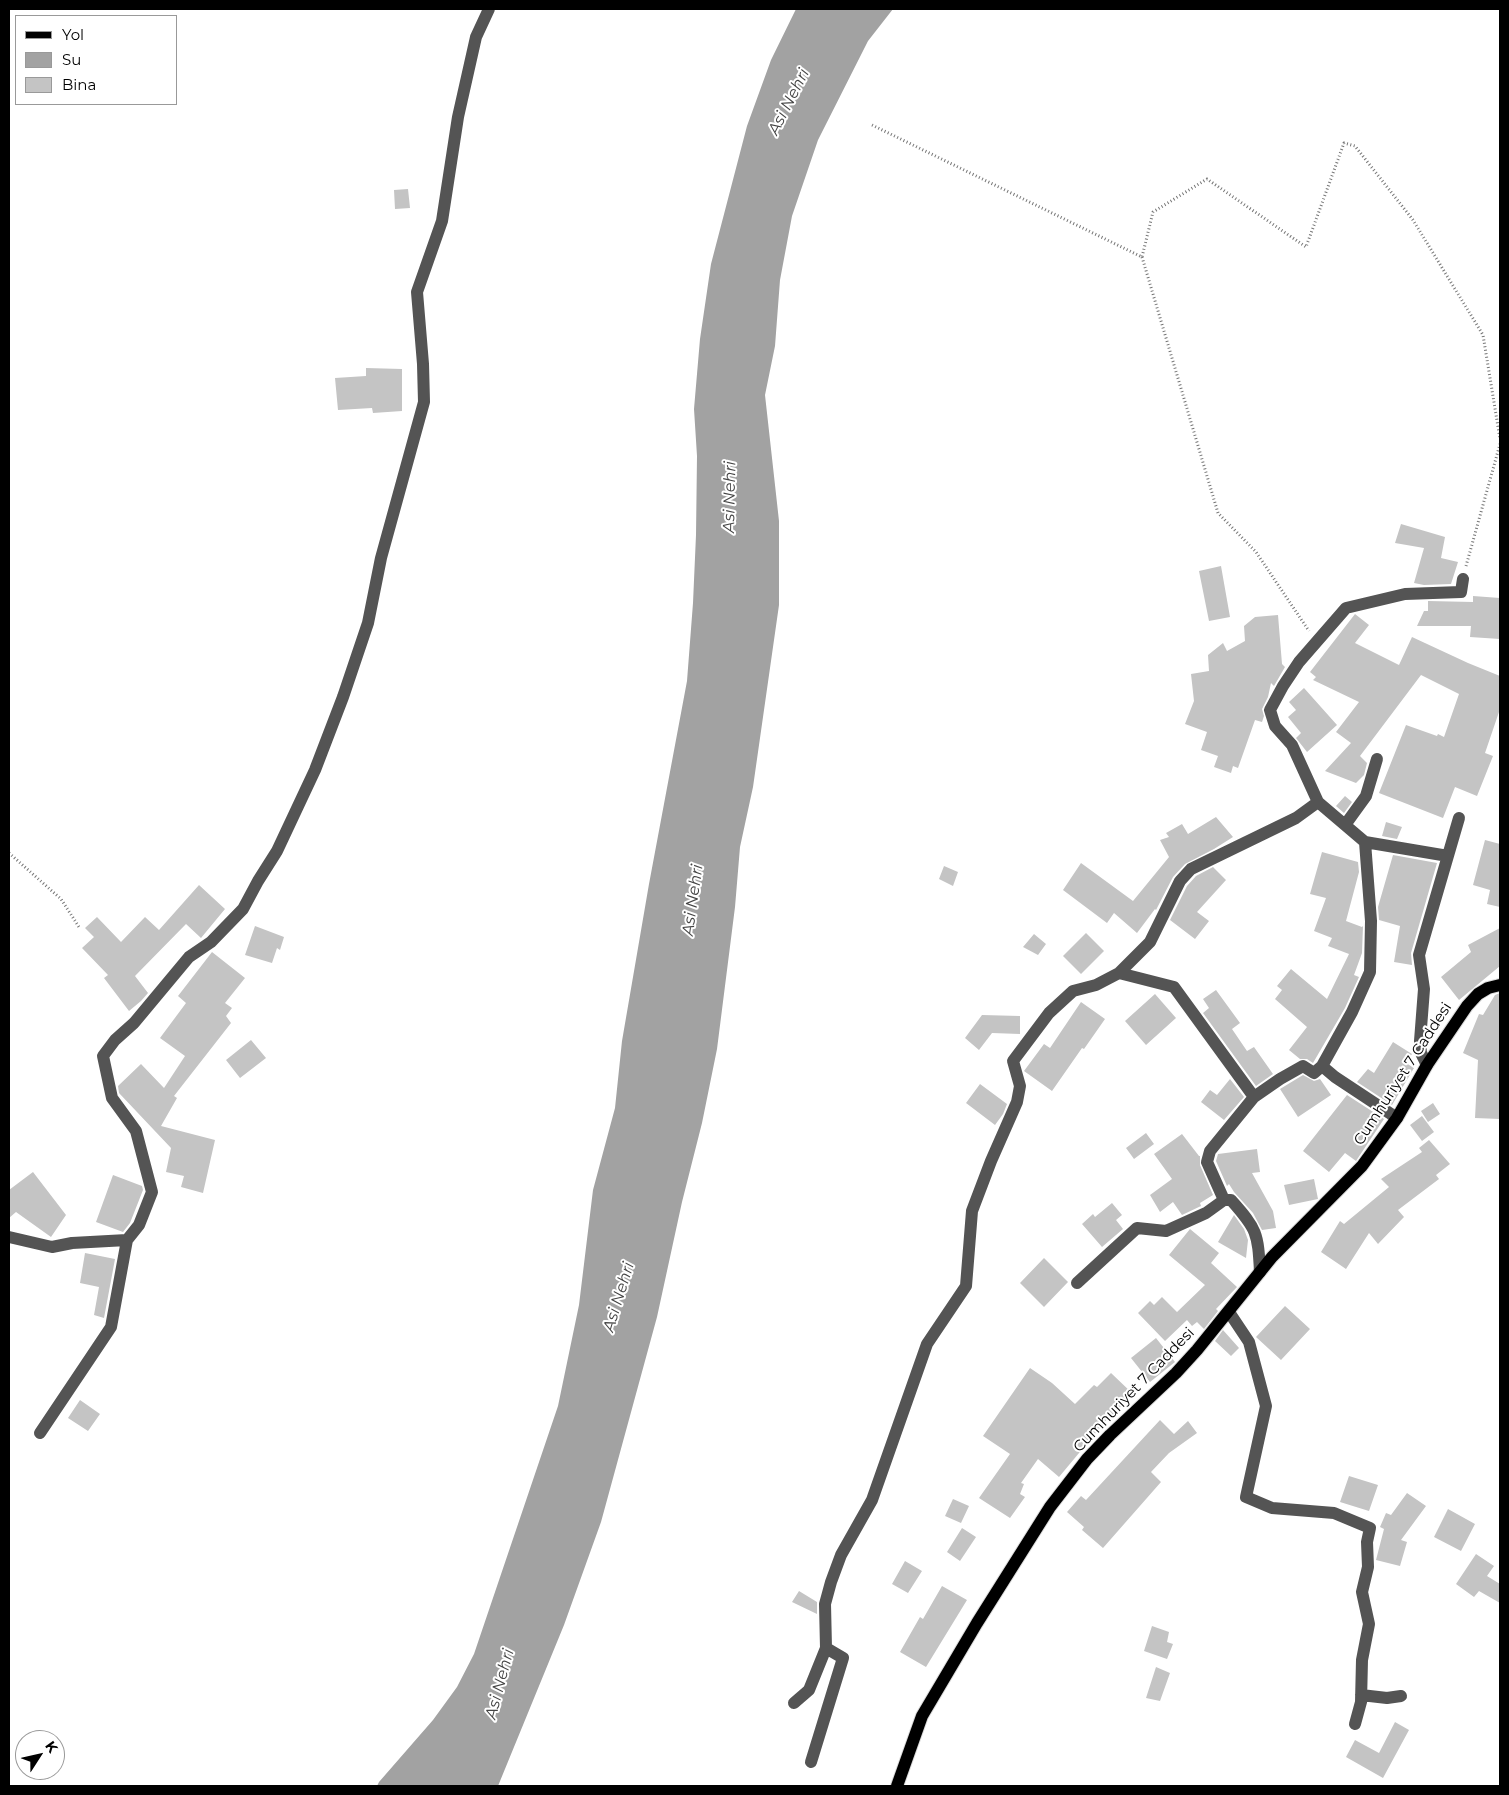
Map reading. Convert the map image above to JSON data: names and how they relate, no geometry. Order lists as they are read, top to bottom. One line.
{"streets":{"main road":["Cumhuriyet 7 Caddesi"]},"water":["Asi Nehri"],"legend":["Yol","Su","Bina"],"north":"top right"}
